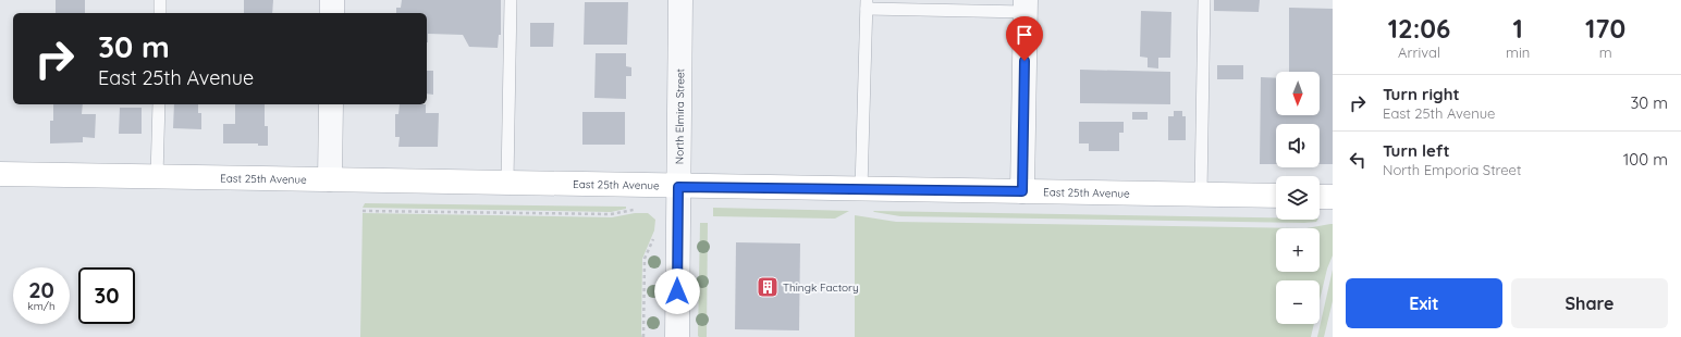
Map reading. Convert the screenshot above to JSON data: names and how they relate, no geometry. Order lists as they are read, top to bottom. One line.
{"streets":{"street":["North Elmira Street","East 25th Avenue"]},"crossings":[["North Elmira Street","East 25th Avenue"]],"places":{"building":["Thingk Factory"]},"north":"bottom","page":{"eta":["12:06","Arrival","1","min","170","m"],"turn":["30 m","East 25th Avenue"],"map_buttons":["+","−"],"list":[{"name":"Turn right","note":"East 25th Avenue","value":"30 m"},{"name":"Turn left","note":"North Emporia Street","value":"100 m"}],"speed":"20 km/h","limit":"30","buttons":["Exit","Share"]}}
